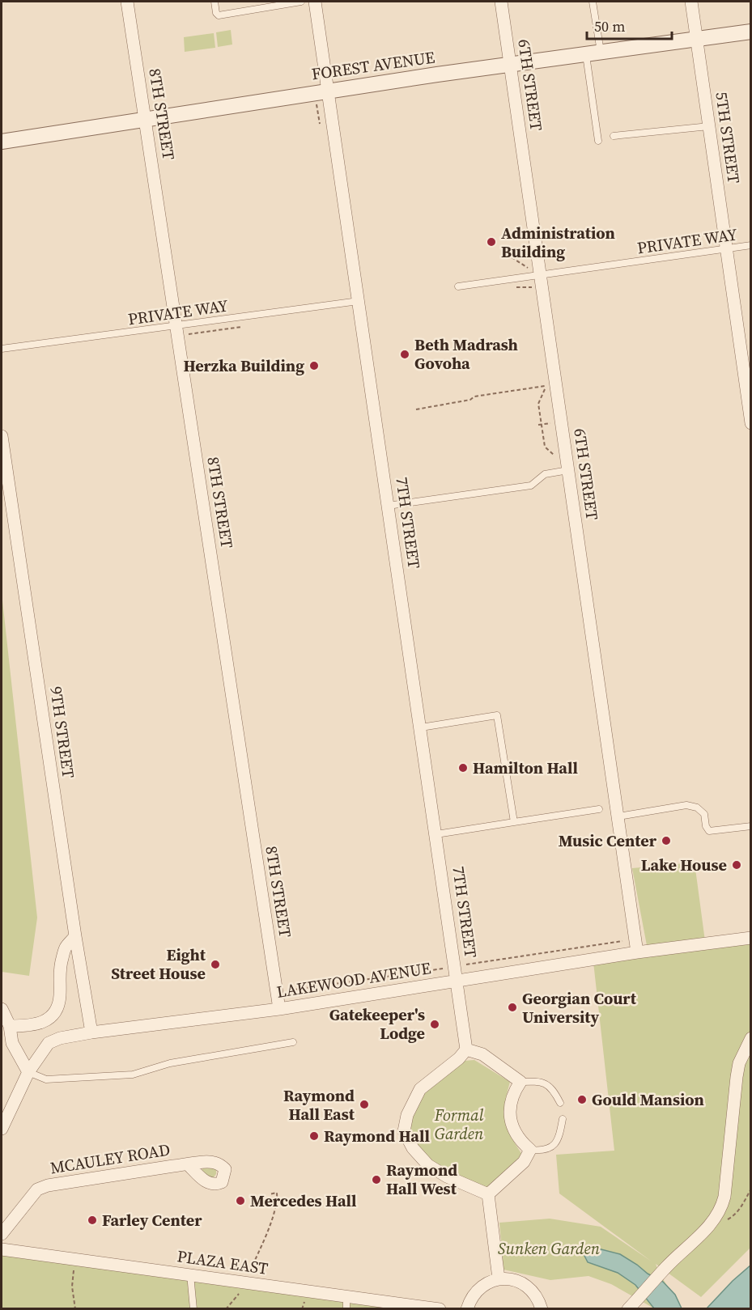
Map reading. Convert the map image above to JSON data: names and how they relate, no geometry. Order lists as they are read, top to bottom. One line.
{"streets":{"street":["FOREST AVENUE","6TH STREET","8TH STREET","5TH STREET","7TH STREET","9TH STREET","LAKEWOOD AVENUE","MCAULEY ROAD","PLAZA EAST"],"lane":["PRIVATE WAY"]},"crossings":[["FOREST AVENUE","6TH STREET"],["FOREST AVENUE","8TH STREET"],["FOREST AVENUE","5TH STREET"],["FOREST AVENUE","7TH STREET"],["6TH STREET","PRIVATE WAY"],["6TH STREET","LAKEWOOD AVENUE"],["8TH STREET","PRIVATE WAY"],["8TH STREET","LAKEWOOD AVENUE"],["5TH STREET","PRIVATE WAY"],["PRIVATE WAY","7TH STREET"],["7TH STREET","LAKEWOOD AVENUE"],["9TH STREET","LAKEWOOD AVENUE"]],"parks":["Formal Garden","Sunken Garden"],"places":["Administration Building","Beth Madrash Govoha","Herzka Building","Hamilton Hall","Music Center","Lake House","Eight Street House","Georgian Court University","Gatekeeper's Lodge","Gould Mansion","Raymond Hall East","Raymond Hall","Raymond Hall West","Mercedes Hall","Farley Center"],"scale_bar":"50 m"}
